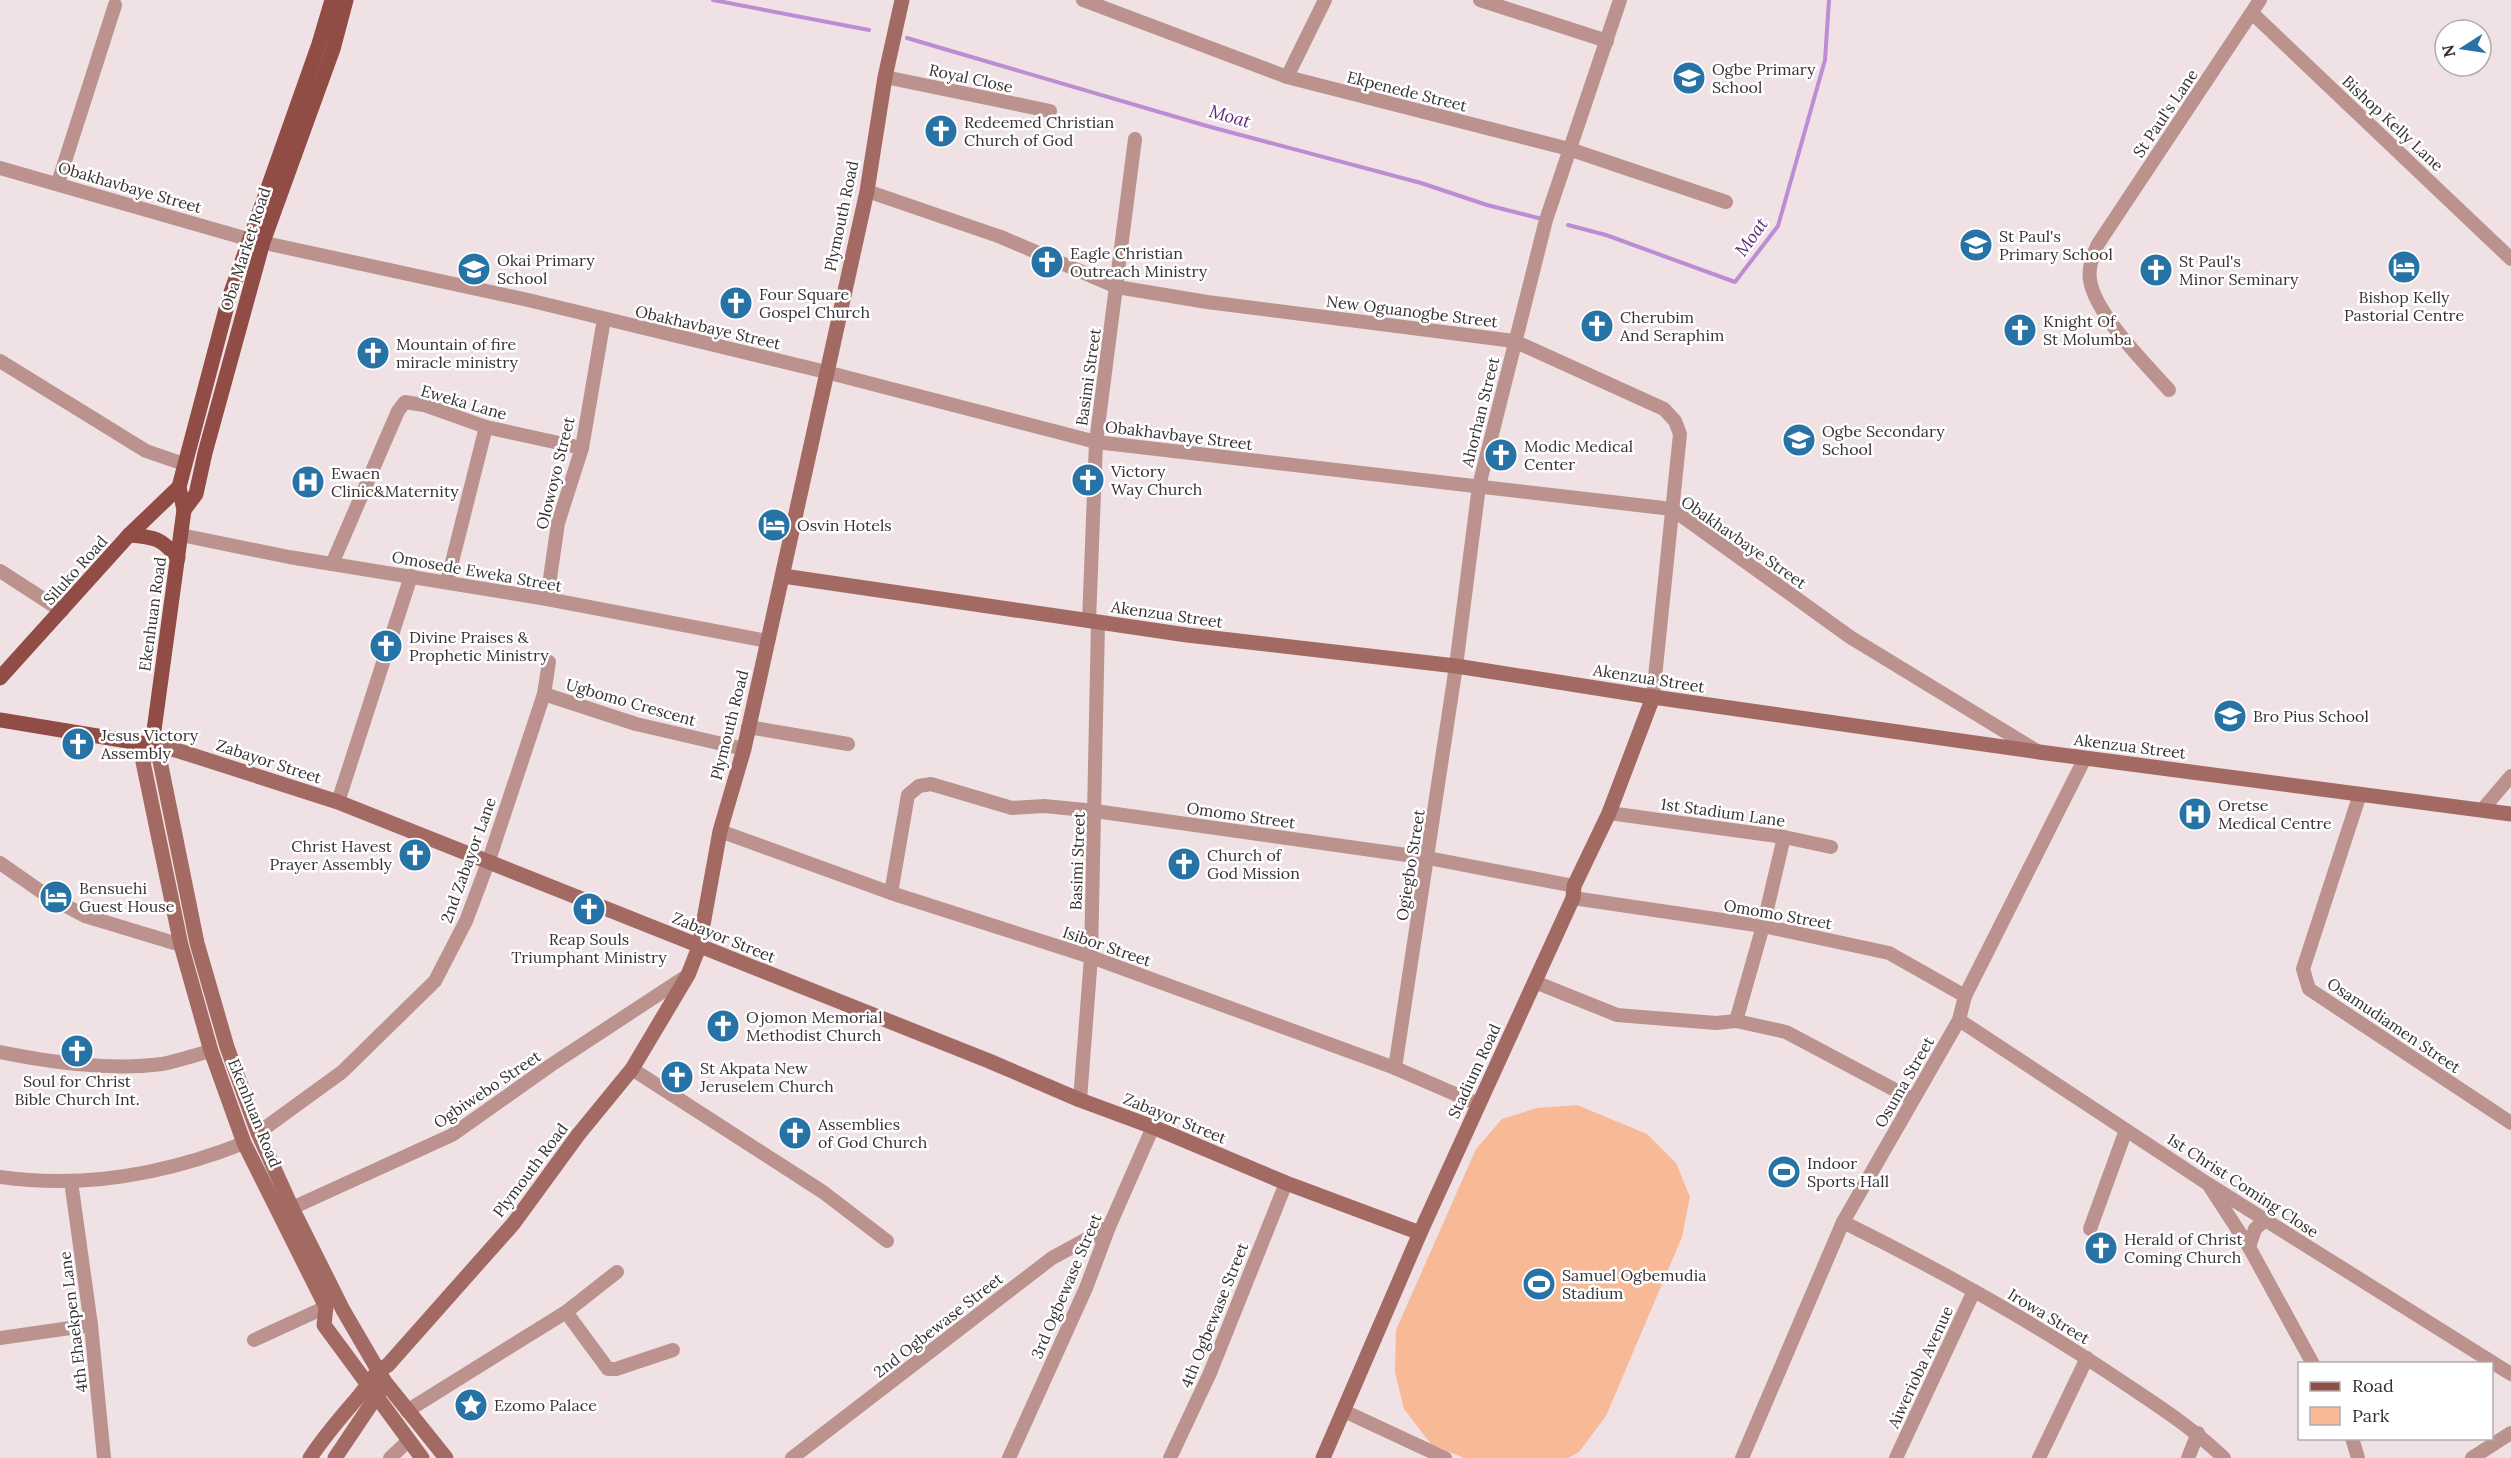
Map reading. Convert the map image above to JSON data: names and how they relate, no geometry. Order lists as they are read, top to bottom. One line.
{"streets":{"main road":["Oba Market Road","Siluko Road","Ekenhuan Road","Zabayor Street"],"street":["Royal Close","Ekpenede Street","St Paul's Lane","Bishop Kelly Lane","Obakhavbaye Street","Plymouth Road","New Oguanogbe Street","Basimi Street","Eweka Lane","Ahorhan Street","Olowoyo Street","Omosede Eweka Street","Akenzua Street","Ugbomo Crescent","1st Stadium Lane","Omomo Street","2nd Zabayor Lane","Ogiegbo Street","Isibor Street","Osamudiamen Street","Stadium Road","Osuma Street","Ogbiwebo Street","1st Christ Coming Close","3rd Ogbewase Street","4th Ogbewase Street","Irowa Street","4th Ehaekpen Lane","2nd Ogbewase Street","Aiwerioba Avenue"]},"crossings":[["Royal Close","Plymouth Road"],["Ekpenede Street","Ahorhan Street"],["St Paul's Lane","Bishop Kelly Lane"],["Obakhavbaye Street","Plymouth Road"],["Obakhavbaye Street","Oba Market Road"],["Obakhavbaye Street","New Oguanogbe Street"],["Obakhavbaye Street","Basimi Street"],["Obakhavbaye Street","Ahorhan Street"],["Obakhavbaye Street","Olowoyo Street"],["Obakhavbaye Street","Akenzua Street"],["Plymouth Road","New Oguanogbe Street"],["Plymouth Road","Omosede Eweka Street"],["Plymouth Road","Ekenhuan Road"],["Plymouth Road","Akenzua Street"],["Plymouth Road","Ugbomo Crescent"],["Plymouth Road","Zabayor Street"],["Plymouth Road","Isibor Street"],["Plymouth Road","Ogbiwebo Street"],["Oba Market Road","Siluko Road"],["Oba Market Road","Ekenhuan Road"],["New Oguanogbe Street","Basimi Street"],["New Oguanogbe Street","Ahorhan Street"],["New Oguanogbe Street","Akenzua Street"],["New Oguanogbe Street","Stadium Road"],["Basimi Street","Akenzua Street"],["Basimi Street","Zabayor Street"],["Basimi Street","Omomo Street"],["Basimi Street","Isibor Street"],["Eweka Lane","Olowoyo Street"],["Eweka Lane","Omosede Eweka Street"],["Ahorhan Street","Akenzua Street"],["Ahorhan Street","Ogiegbo Street"],["Olowoyo Street","Omosede Eweka Street"],["Siluko Road","Ekenhuan Road"],["Omosede Eweka Street","Ekenhuan Road"],["Ekenhuan Road","Zabayor Street"],["Ekenhuan Road","2nd Zabayor Lane"],["Ekenhuan Road","Ogbiwebo Street"],["Akenzua Street","Ogiegbo Street"],["Akenzua Street","Osamudiamen Street"],["Akenzua Street","Stadium Road"],["Akenzua Street","Osuma Street"],["Ugbomo Crescent","2nd Zabayor Lane"],["Zabayor Street","2nd Zabayor Lane"],["Zabayor Street","Stadium Road"],["Zabayor Street","3rd Ogbewase Street"],["Zabayor Street","4th Ogbewase Street"],["1st Stadium Lane","Stadium Road"],["Omomo Street","Ogiegbo Street"],["Omomo Street","Isibor Street"],["Omomo Street","Stadium Road"],["Omomo Street","Osuma Street"],["Ogiegbo Street","Isibor Street"],["Isibor Street","Stadium Road"],["Osuma Street","1st Christ Coming Close"],["Osuma Street","Irowa Street"],["3rd Ogbewase Street","2nd Ogbewase Street"],["Irowa Street","Aiwerioba Avenue"]],"water":["Moat"],"places":{"school or university":["Ogbe Primary School","St Paul's Primary School","Okai Primary School","Ogbe Secondary School","Bro Pius School"],"church":["Redeemed Christian Church of God","Eagle Christian Outreach Ministry","St Paul's Minor Seminary","Four Square Gospel Church","Cherubim And Seraphim","Knight Of St Molumba","Mountain of fire miracle ministry","Modic Medical Center","Victory Way Church","Divine Praises & Prophetic Ministry","Jesus Victory Assembly","Christ Havest Prayer Assembly","Church of God Mission","Reap Souls Triumphant Ministry","Ojomon Memorial Methodist Church","Soul for Christ Bible Church Int.","St Akpata New Jeruselem Church","Assemblies of God Church","Herald of Christ Coming Church"],"hotel":["Bishop Kelly Pastorial Centre","Osvin Hotels","Bensuehi Guest House"],"hospital":["Ewaen Clinic&Maternity","Oretse Medical Centre"],"sports":["Indoor Sports Hall","Samuel Ogbemudia Stadium"],"place":["Ezomo Palace"]},"legend":["Road","Park"],"north":"left"}
